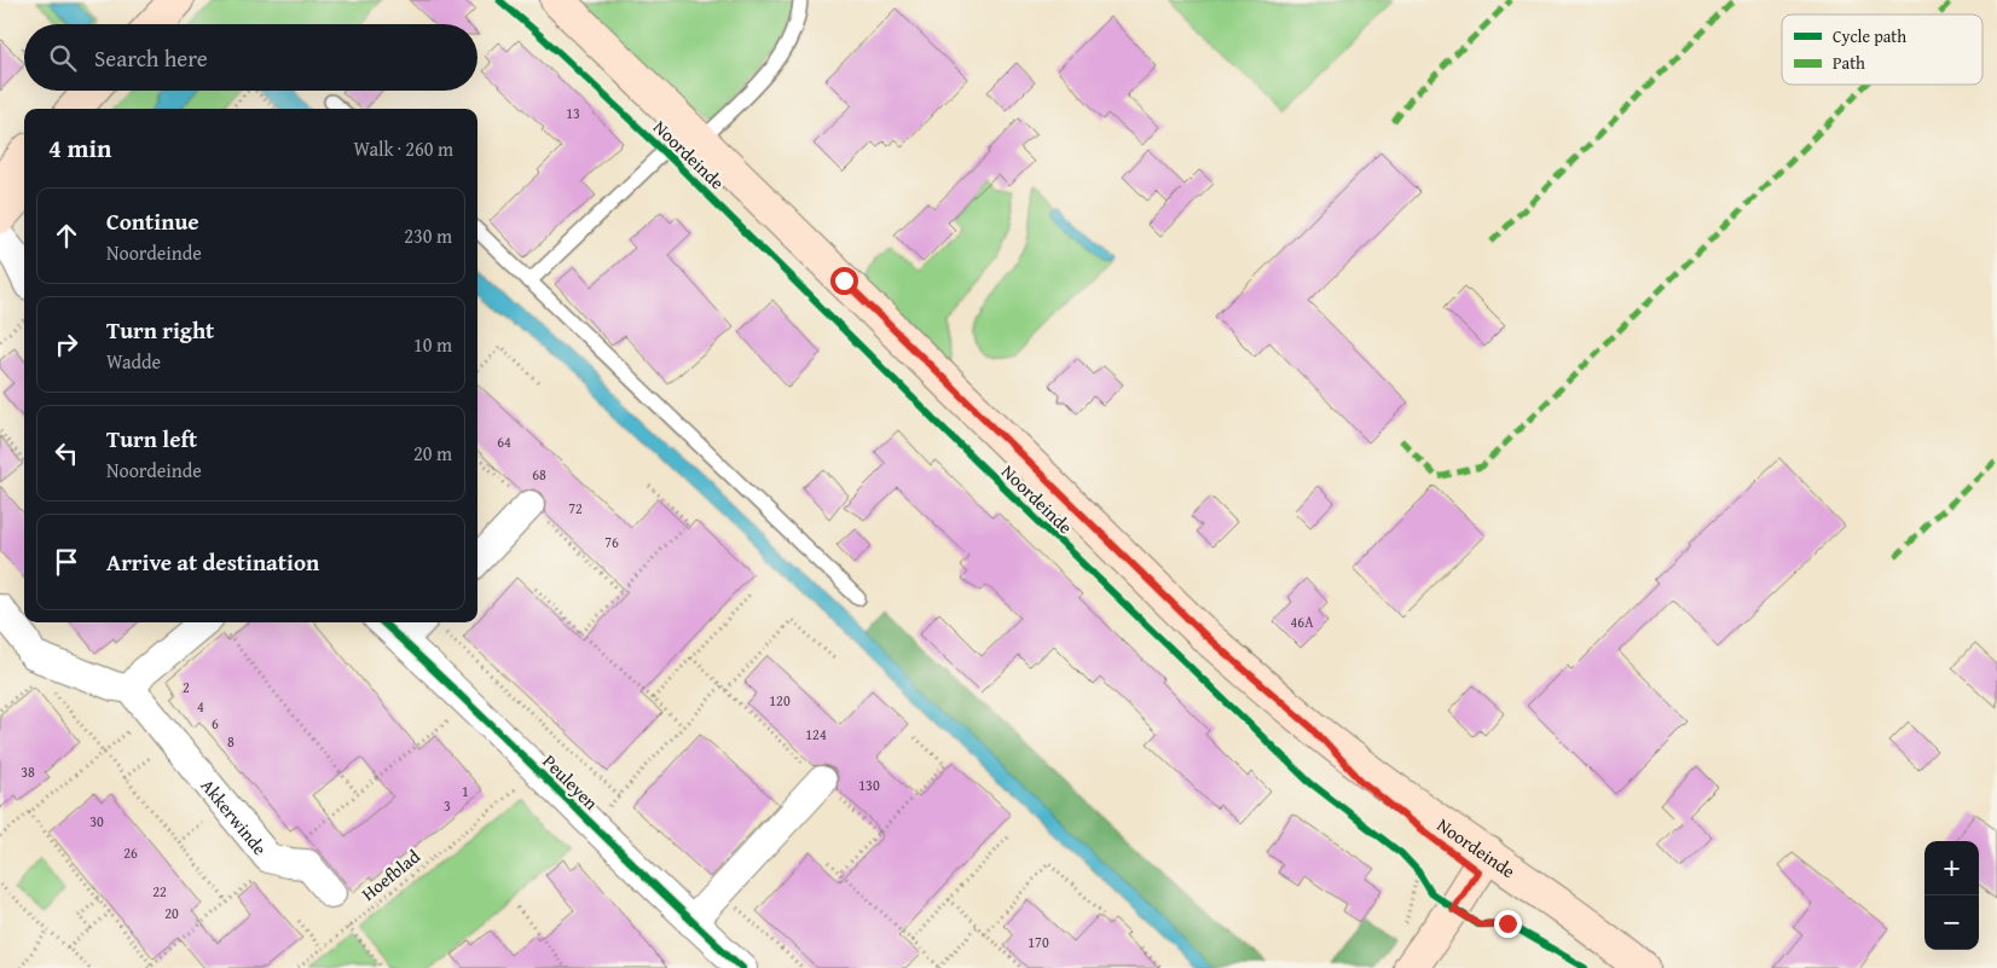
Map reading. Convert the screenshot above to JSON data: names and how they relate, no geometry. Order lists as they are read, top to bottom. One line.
{"streets":{"main road":["Noordeinde"],"street":["Peuleyen","Akkerwinde"],"path":["Hoefblad"]},"house_numbers":["13","64","68","72","76","46A","2","120","4","6","124","8","38","130","1","3","30","26","22","20","170"],"legend":["Cycle path","Path"],"page":{"search":"Search here","heading":["4 min","Walk · 260 m"],"list":[["Continue","Noordeinde","230 m"],["Turn right","Wadde","10 m"],["Turn left","Noordeinde","20 m"],"Arrive at destination"],"map_buttons":["+","−"]}}
